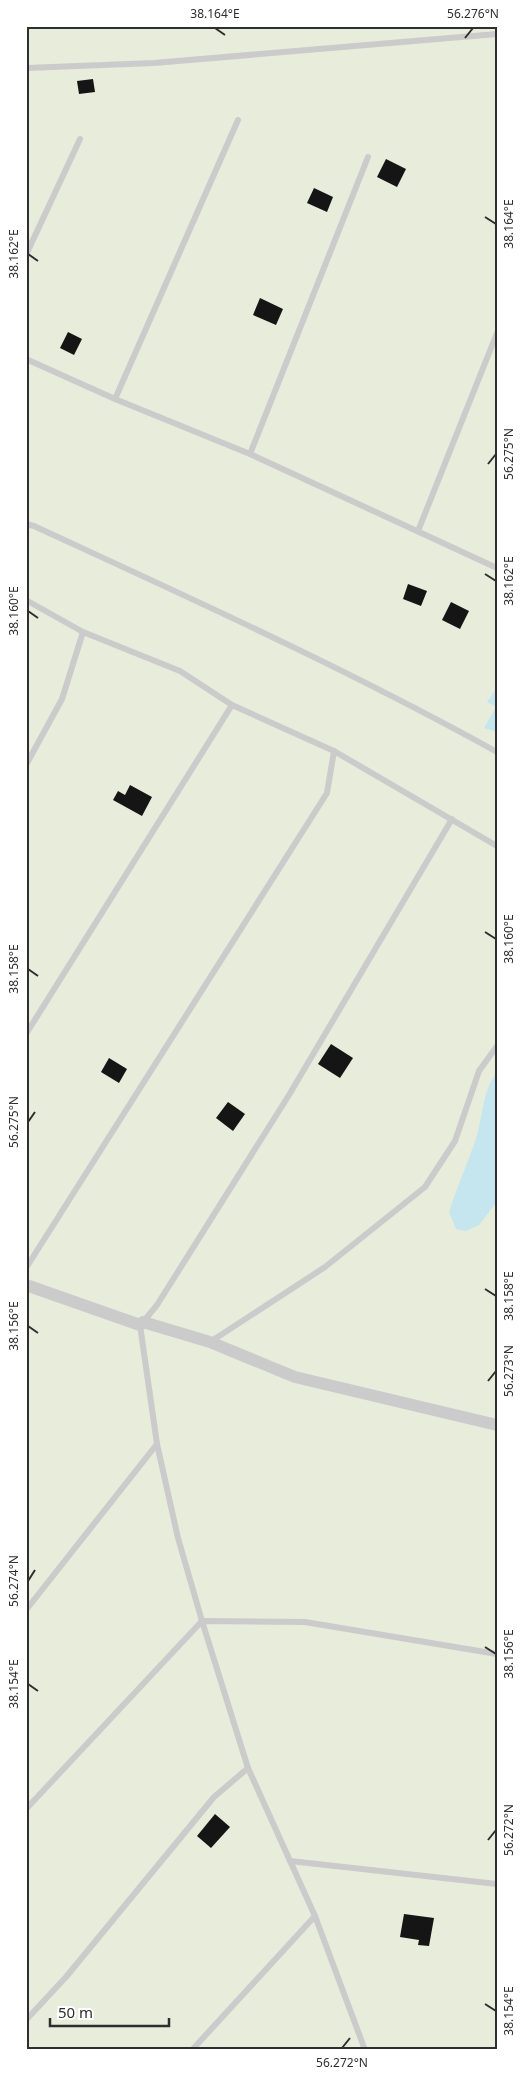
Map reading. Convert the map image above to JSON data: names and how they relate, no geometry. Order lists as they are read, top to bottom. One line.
{"scale_bar":"50 m","coordinates":["38.164°E","56.276°N","38.162°E","56.275°N","38.160°E","38.158°E","38.156°E","56.273°N","56.274°N","38.154°E","56.272°N"]}
